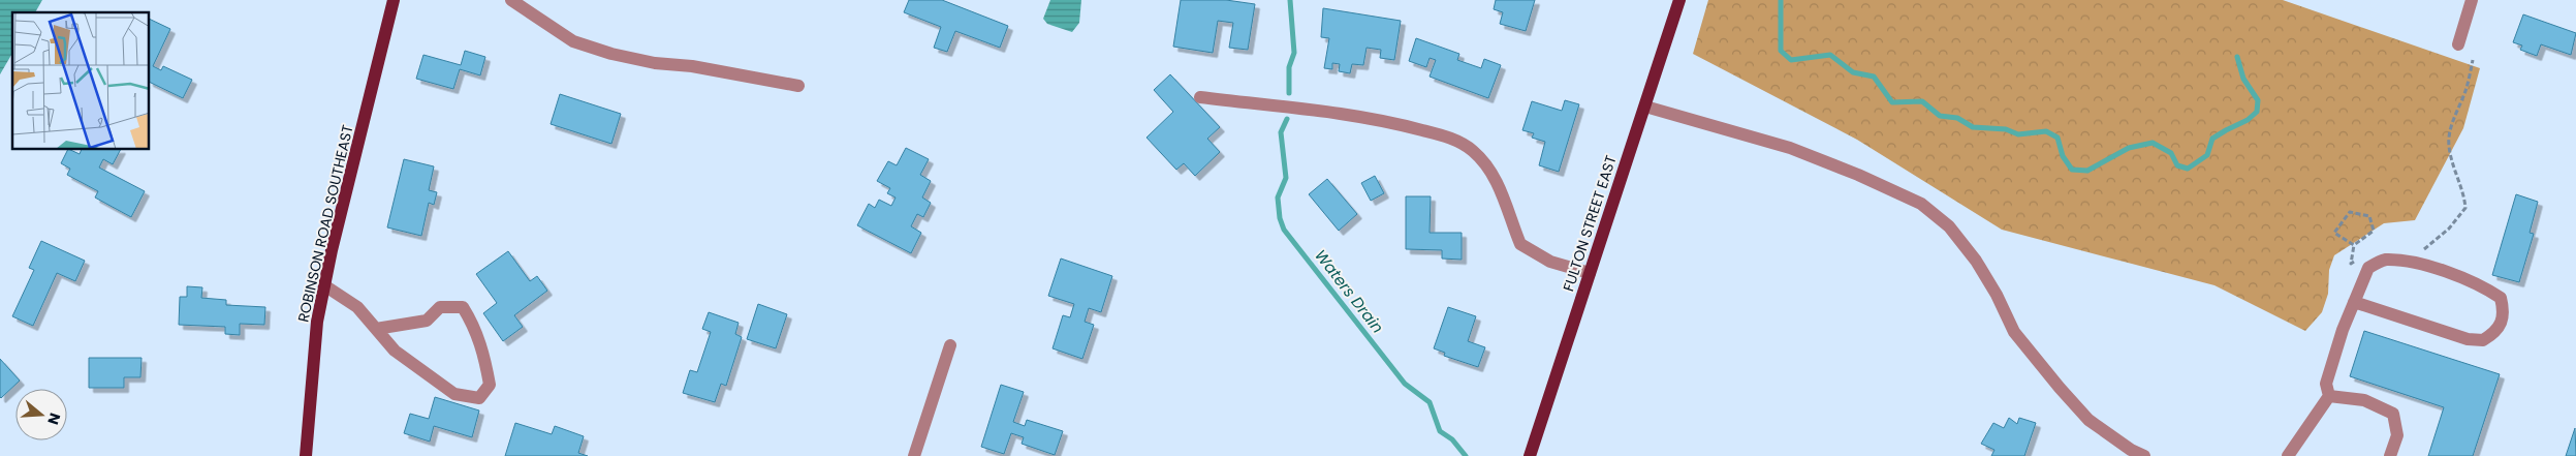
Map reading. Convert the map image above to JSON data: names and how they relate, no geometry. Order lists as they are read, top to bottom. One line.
{"streets":{"main road":["ROBINSON ROAD SOUTHEAST","FULTON STREET EAST"]},"water":["Waters Drain"],"north":"right"}
